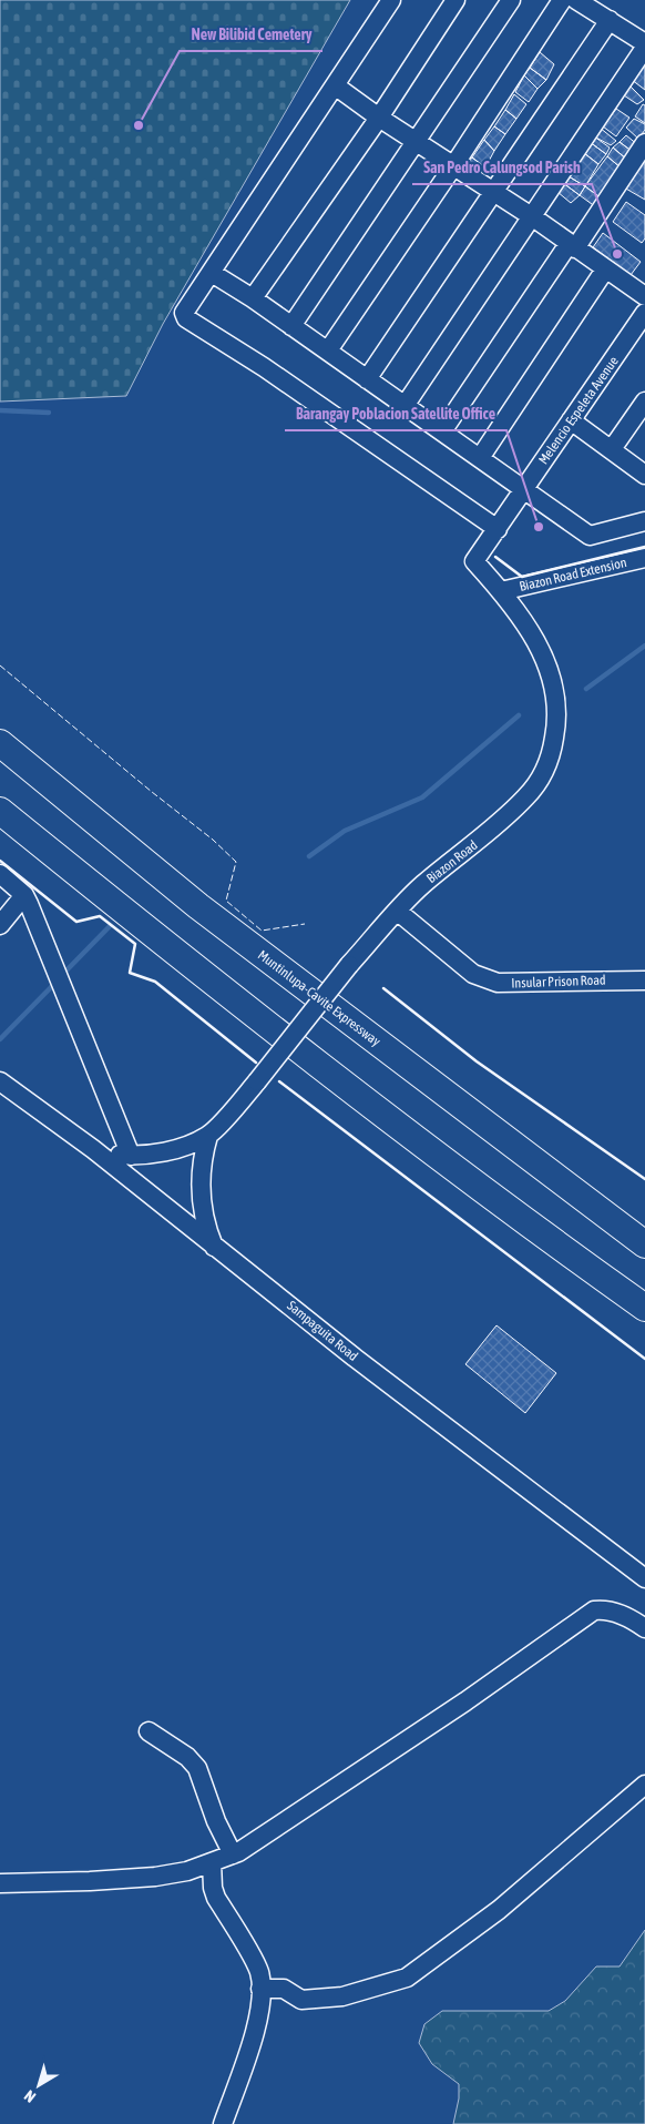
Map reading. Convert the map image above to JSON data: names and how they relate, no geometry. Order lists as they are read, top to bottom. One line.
{"streets":{"highway":["Muntinlupa-Cavite Expressway"],"street":["Melencio Espeleta Avenue","Biazon Road Extension","Biazon Road","Insular Prison Road","Sampaguita Road"]},"crossings":[["Melencio Espeleta Avenue","Biazon Road"],["Biazon Road Extension","Biazon Road"],["Biazon Road","Insular Prison Road"],["Biazon Road","Sampaguita Road"]],"places":["New Bilibid Cemetery","San Pedro Calungsod Parish","Barangay Poblacion Satellite Office"],"north":"bottom left"}
